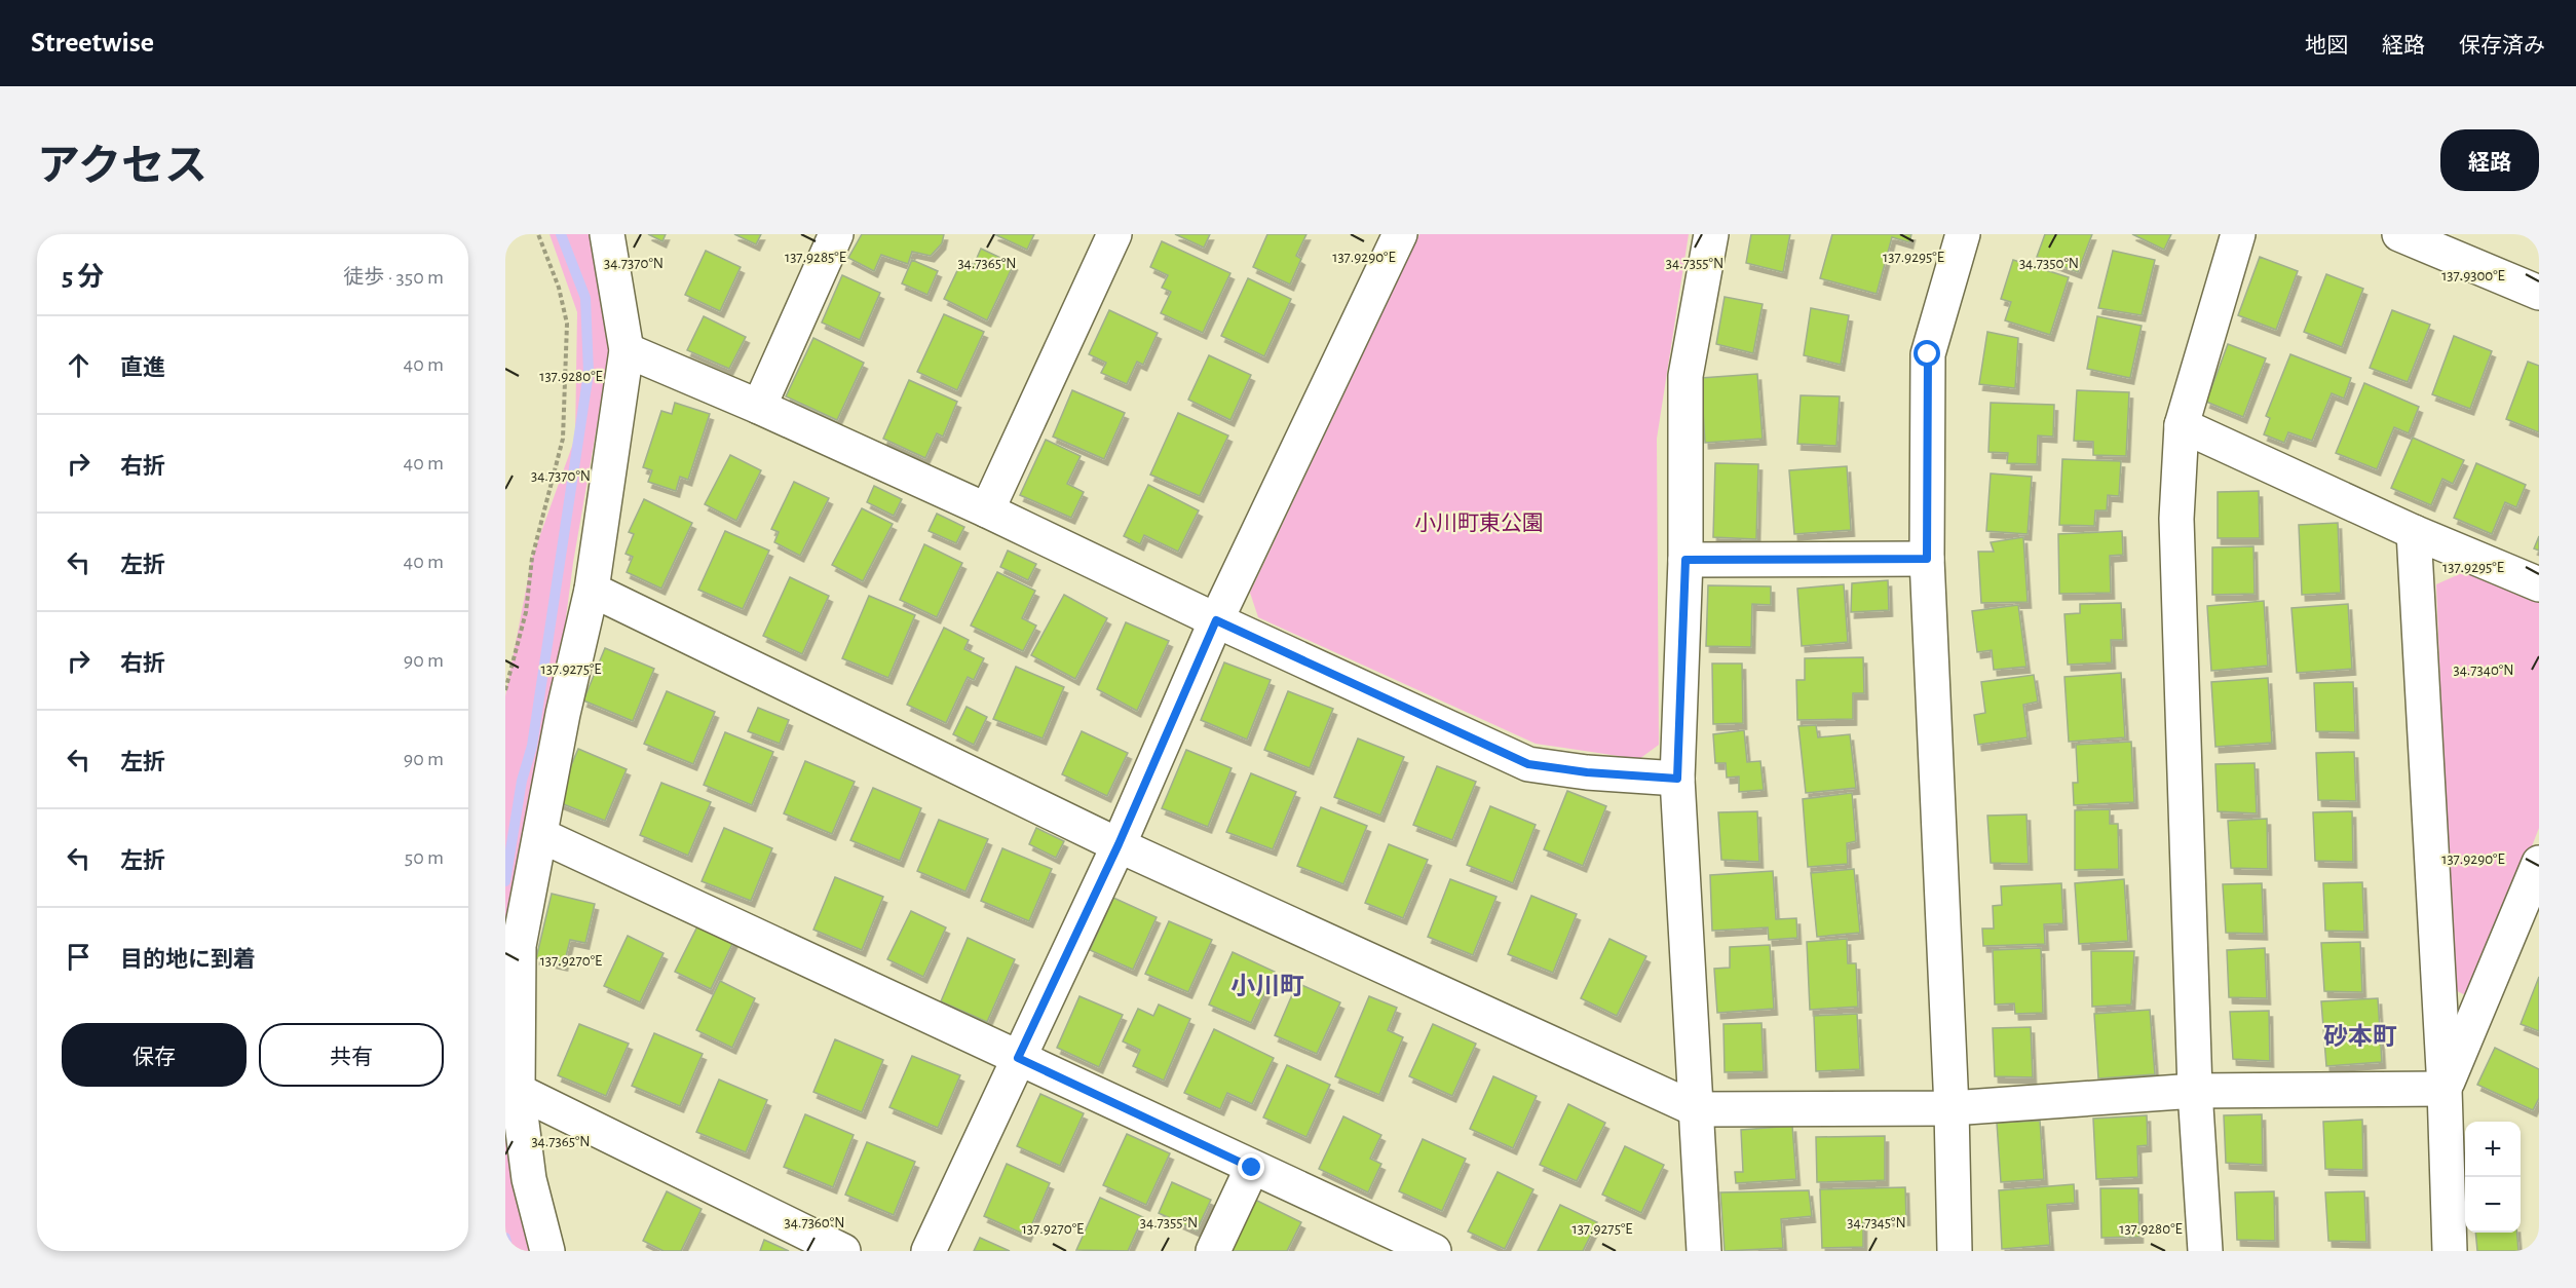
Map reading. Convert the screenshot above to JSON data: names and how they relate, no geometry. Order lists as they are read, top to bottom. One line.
{"districts":["小川町","砂本町"],"parks":["小川町東公園"],"page":{"header":"Streetwise","nav":["地図","経路","保存済み"],"title":"アクセス","buttons":["経路",["保存","共有"]],"heading":["5 分","徒歩 · 350 m"],"list":[["直進","40 m"],["右折","40 m"],["左折","40 m"],["右折","90 m"],["左折","90 m"],["左折","50 m"],"目的地に到着"],"map_buttons":["+","−"]},"coordinates":["137.9285°E","137.9290°E","137.9295°E","34.7365°N","34.7370°N","34.7355°N","34.7350°N","137.9300°E","137.9280°E","137.9275°E","34.7340°N","137.9270°E","34.7360°N","34.7345°N"]}
